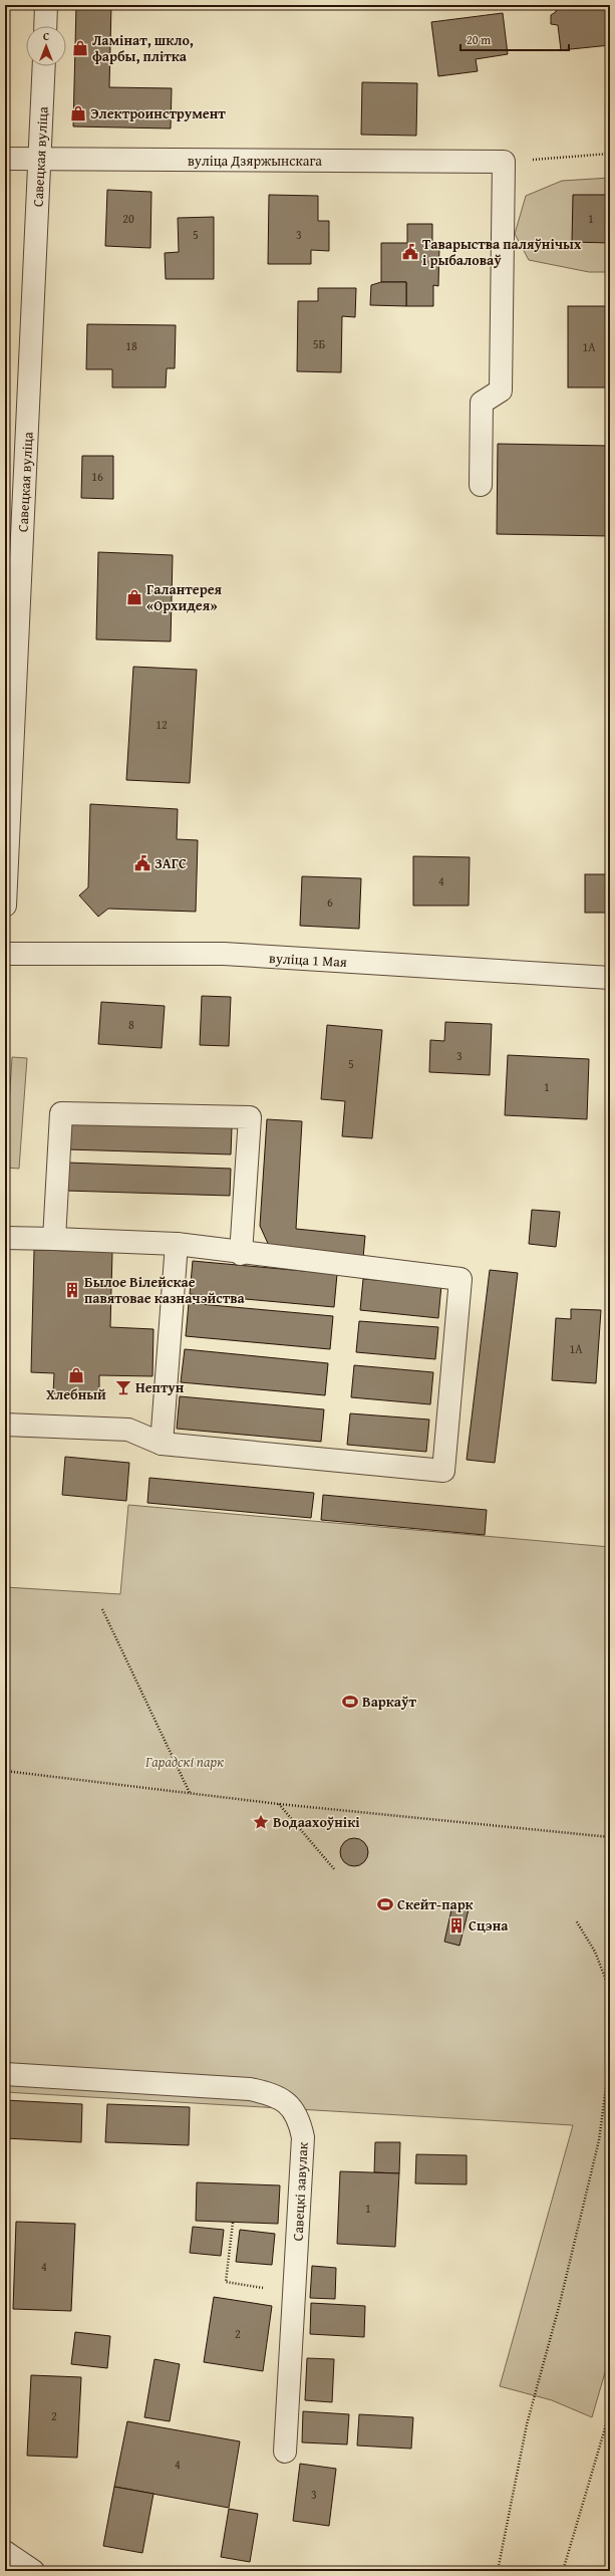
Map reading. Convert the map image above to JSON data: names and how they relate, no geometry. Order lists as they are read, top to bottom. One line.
{"streets":{"street":["Савецкая вуліца","вуліца Дзяржынскага","вуліца 1 Мая","Савецкі завулак"]},"crossings":[["Савецкая вуліца","вуліца Дзяржынскага"]],"parks":["Гарадскі парк"],"places":{"shop":["Ламінат, шкло, фарбы, плітка","Электроинструмент","Галантерея «Орхидея»","Хлебный"],"public building":["Таварыства паляўнічых і рыбаловаў","ЗАГС"],"building":["Былое Вілейскае павятовае казначэйства","Сцэна"],"bar":["Нептун"],"sports":["Варкаўт","Скейт-парк"],"place":["Водаахоўнікі"]},"house_numbers":["20","1","5","3","5Б","18","1А","16","12","4","6","8","3","5","1","1А","1","4","2","2","4","3"],"scale_bar":"20 m","north":"top"}
